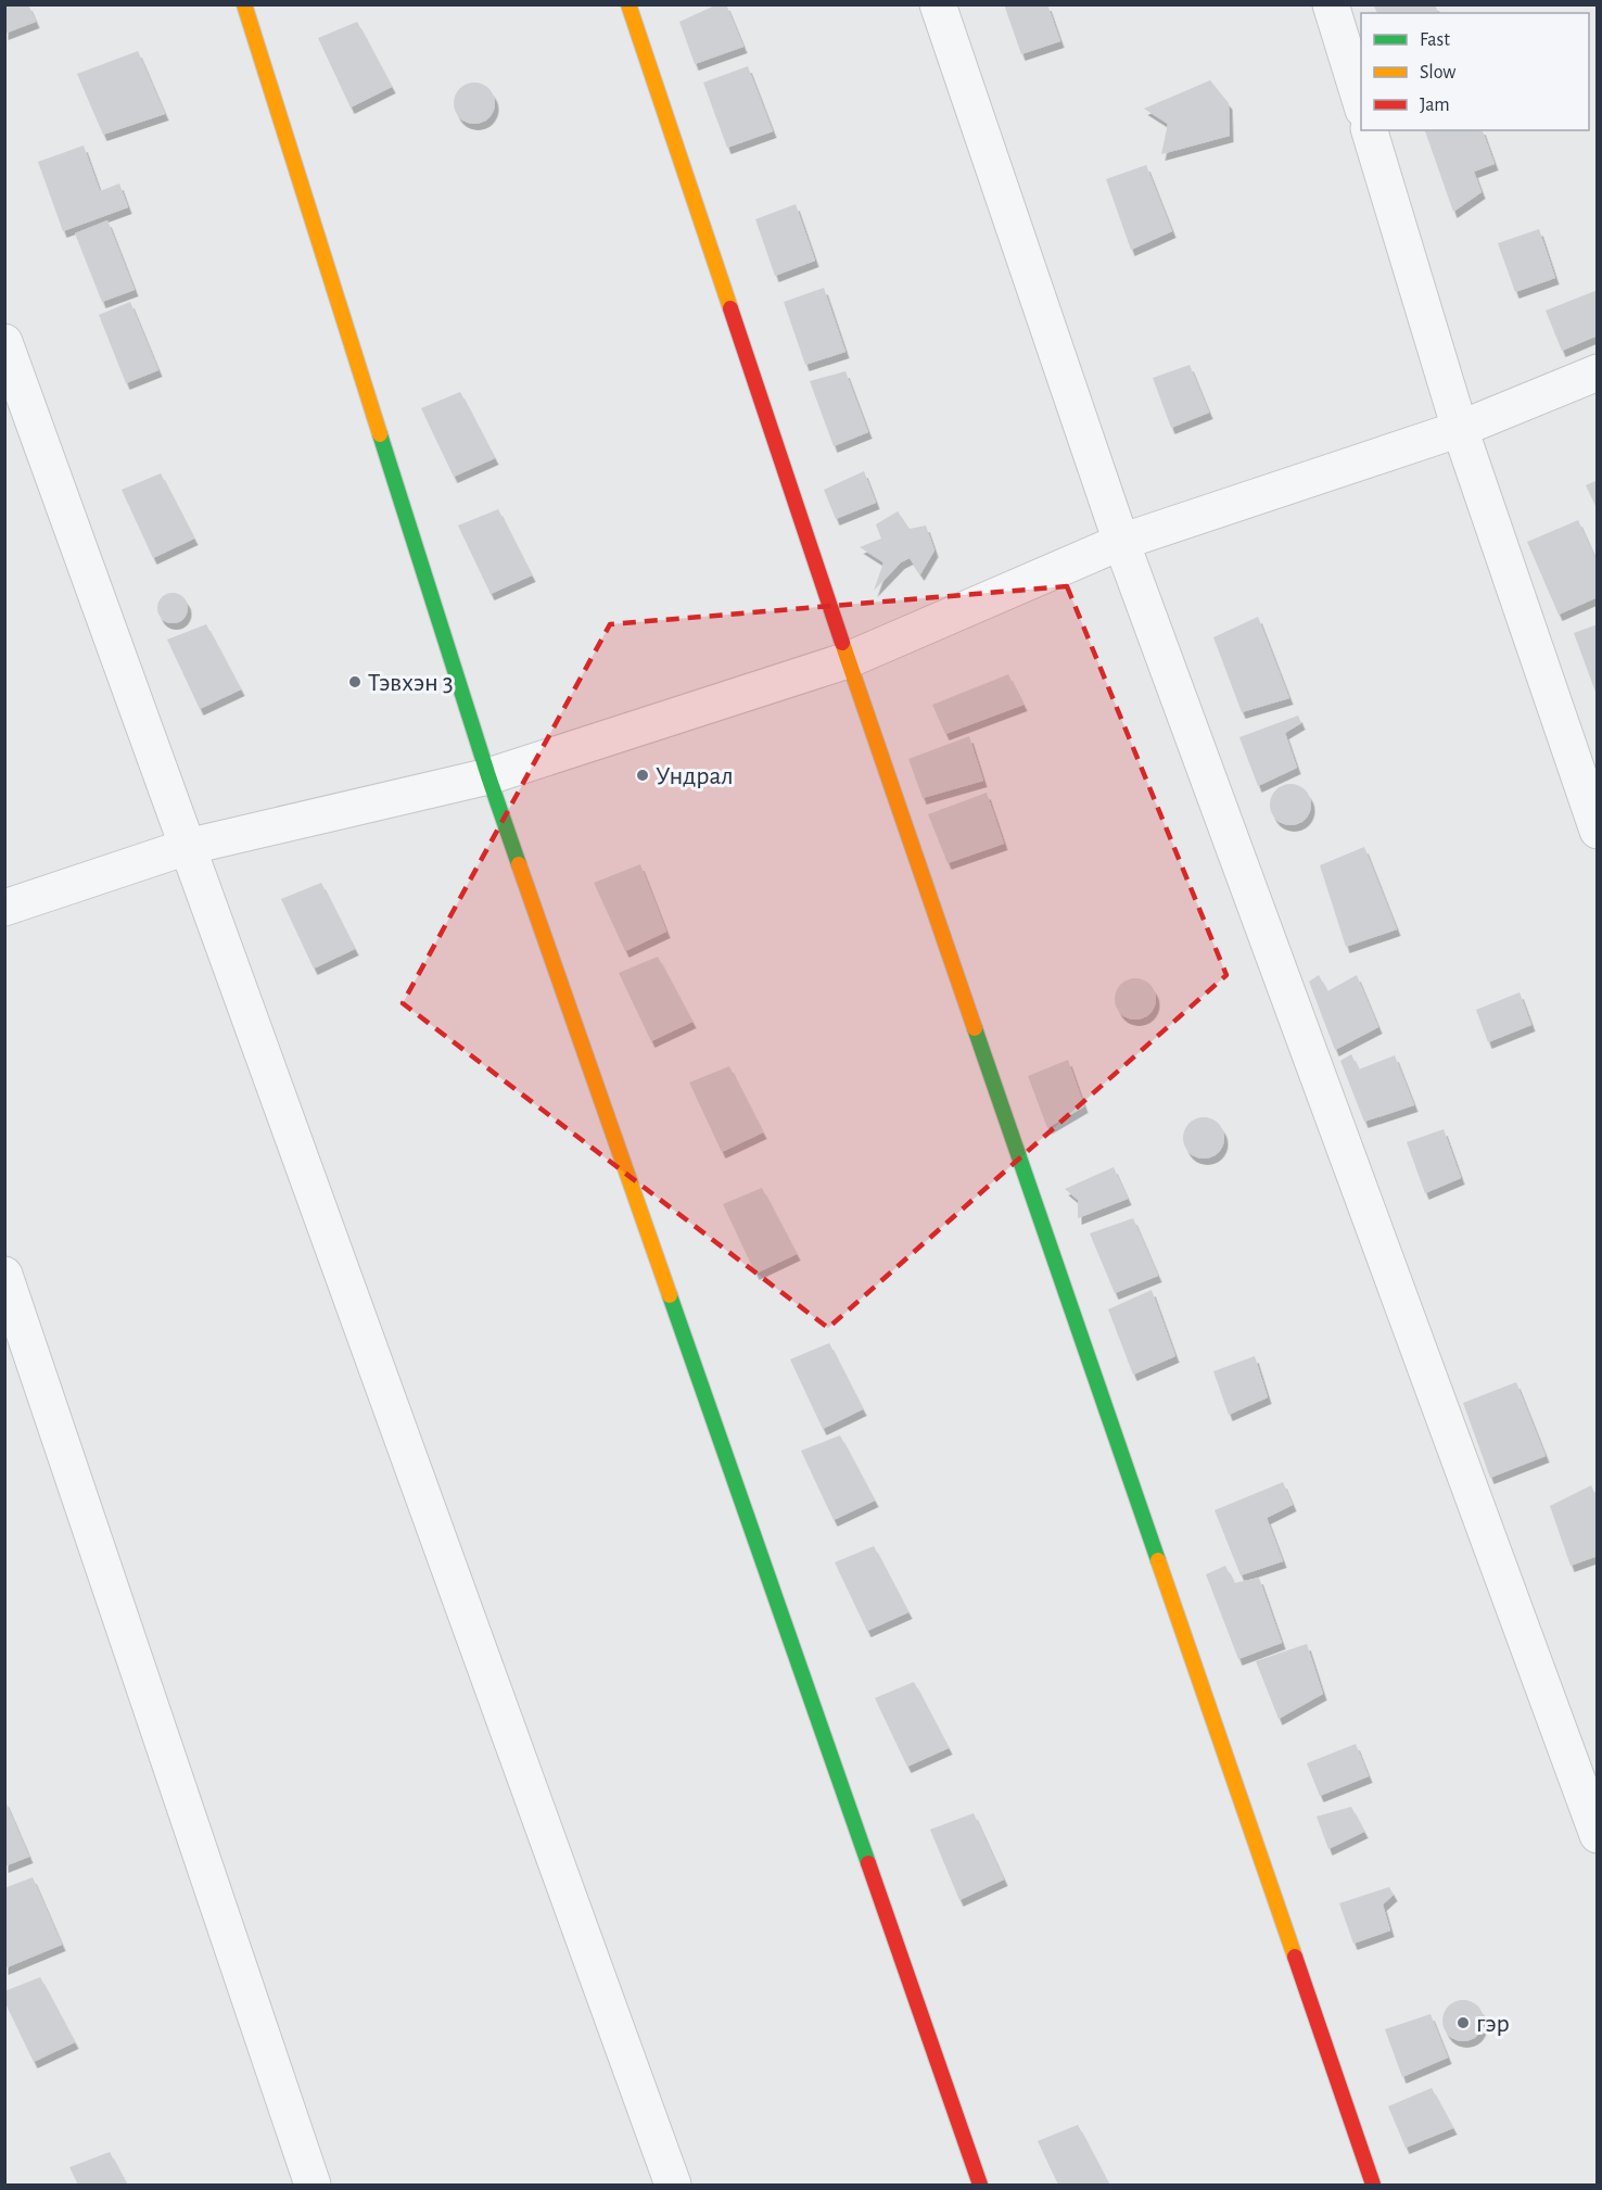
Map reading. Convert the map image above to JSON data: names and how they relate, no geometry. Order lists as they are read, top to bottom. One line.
{"places":["Тэвхэн 3","Ундрал","гэр"],"legend":["Fast","Slow","Jam"]}
